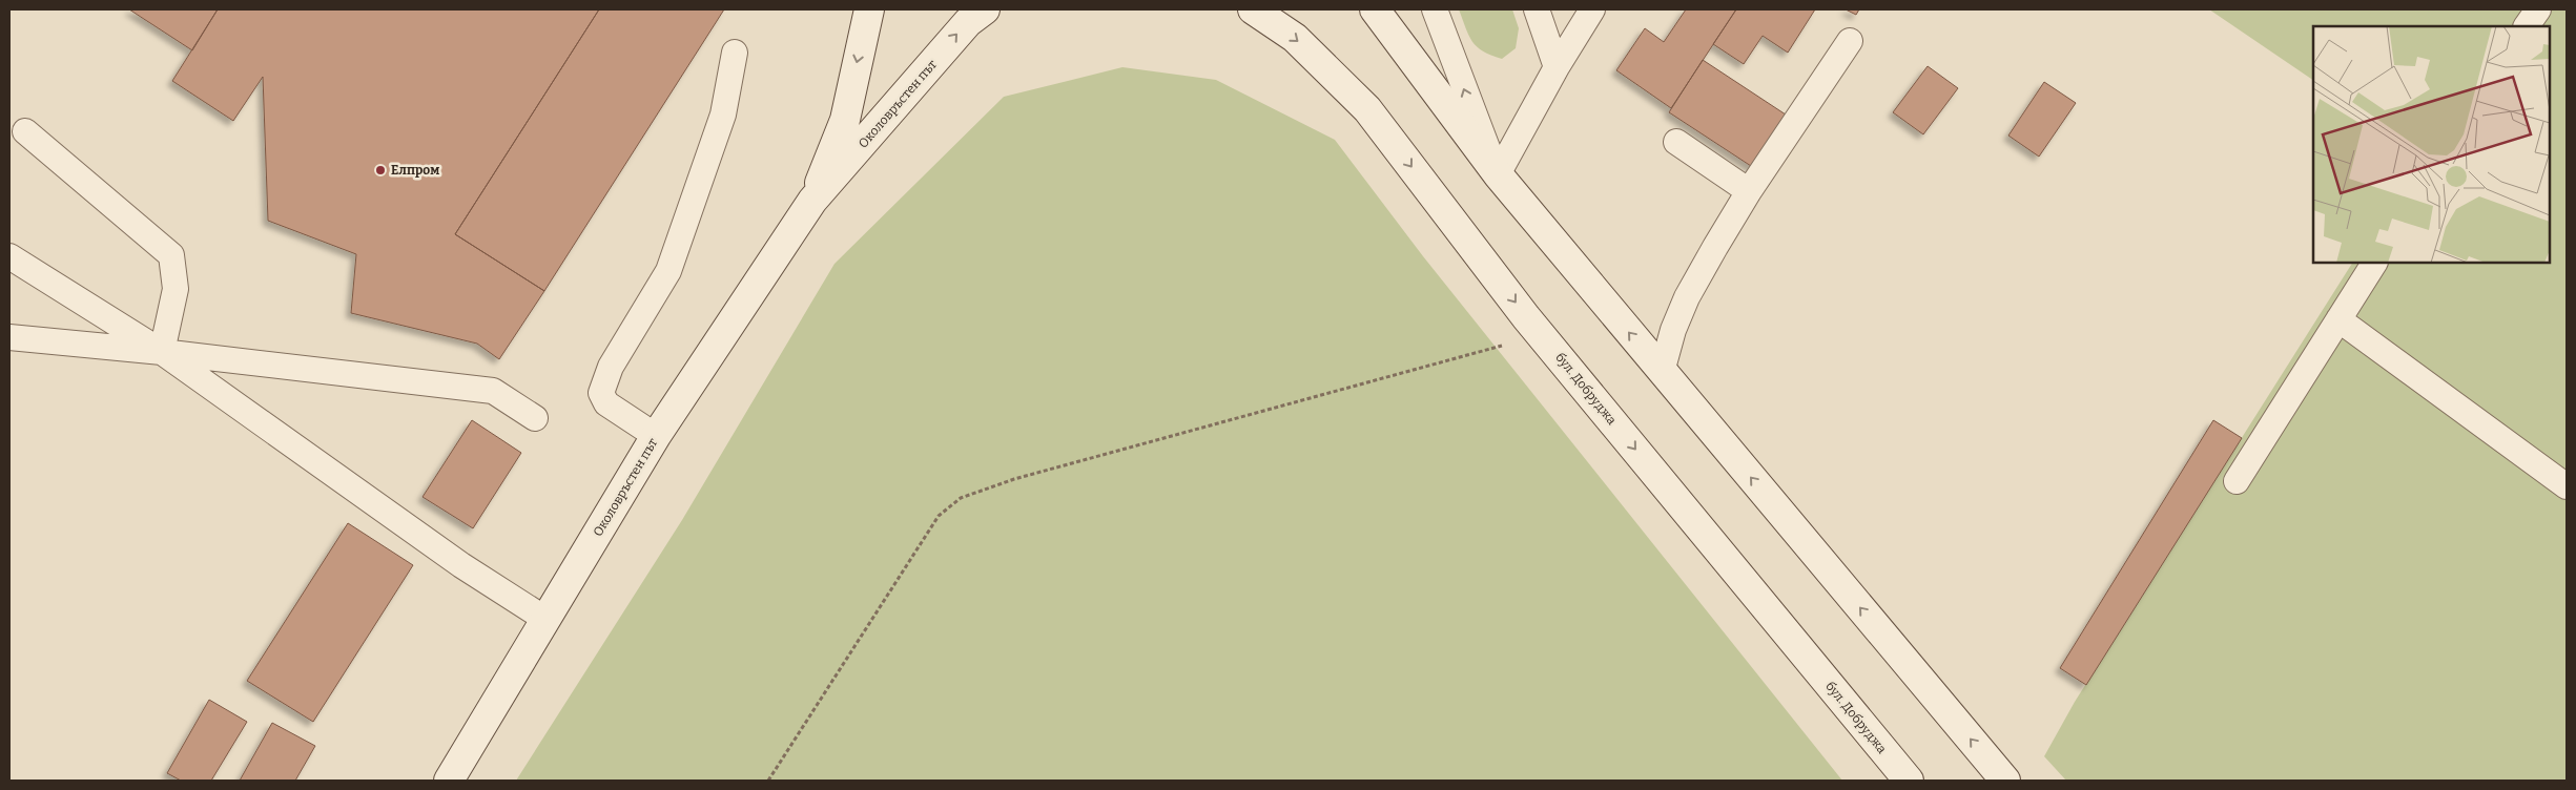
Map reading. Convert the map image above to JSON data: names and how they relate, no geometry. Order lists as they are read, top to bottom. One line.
{"streets":{"main road":["Околовръстен път","бул. Добруджа"]},"places":["Елпром"]}
